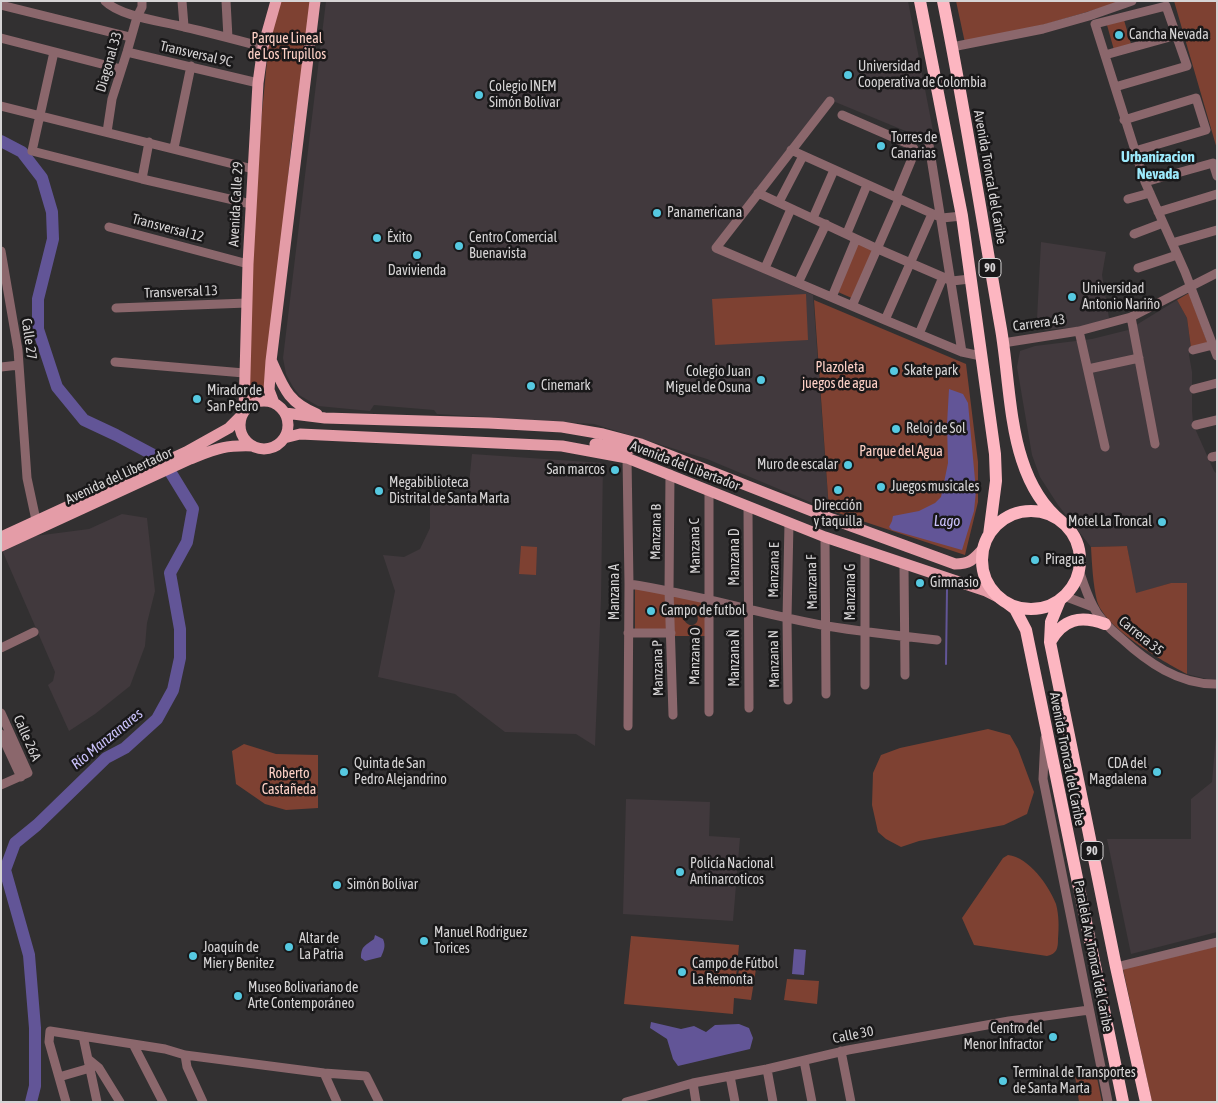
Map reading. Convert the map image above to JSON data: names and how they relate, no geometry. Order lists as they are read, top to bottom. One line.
{"streets":{"highway":["Avenida Troncal del Caribe","90"],"main road":["Avenida Calle 29","Avenida del Libertador"],"street":["Transversal 9C","Diagonal 33","Transversal 12","Transversal 13","Carrera 43","Calle 27","Manzana B","Manzana C","Manzana D","Manzana E","Manzana F","Manzana A","Manzana G","Carrera 35","Manzana O","Manzana Ñ","Manzana N","Manzana P","Calle 26A","Paralela Av. Troncal del Caribe","Calle 30"]},"crossings":[["Transversal 9C","Diagonal 33"],["Transversal 9C","Avenida Calle 29"],["Avenida Troncal del Caribe","90"],["Avenida Troncal del Caribe","Carrera 43"],["Avenida Troncal del Caribe","Avenida del Libertador"],["Avenida Troncal del Caribe","Carrera 35"],["Avenida Troncal del Caribe","Paralela Av. Troncal del Caribe"],["Avenida Calle 29","Transversal 12"],["Avenida Calle 29","Transversal 13"],["Avenida Calle 29","Avenida del Libertador"],["90","Avenida del Libertador"],["90","Carrera 35"],["Calle 27","Avenida del Libertador"],["Avenida del Libertador","Manzana B"],["Avenida del Libertador","Manzana C"],["Avenida del Libertador","Manzana D"],["Avenida del Libertador","Manzana E"],["Avenida del Libertador","Manzana F"],["Avenida del Libertador","Manzana A"],["Avenida del Libertador","Manzana G"],["Avenida del Libertador","Carrera 35"],["Manzana B","Manzana P"],["Manzana C","Manzana O"],["Manzana D","Manzana Ñ"],["Manzana E","Manzana N"],["Paralela Av. Troncal del Caribe","Calle 30"]],"districts":["Urbanizacion Nevada"],"water":["Lago","Río Manzanares"],"parks":["Parque Lineal de Los Trupillos","Plazoleta juegos de agua","Parque del Agua","Roberto Castañeda"],"places":["Cancha Nevada","Universidad Cooperativa de Colombia","Colegio INEM Simón Bolívar","Torres de Canarias","Panamericana","Éxito","Centro Comercial Buenavista","Davivienda","Universidad Antonio Nariño","Skate park","Colegio Juan Miguel de Osuna","Cinemark","Mirador de San Pedro","Reloj de Sol","Muro de escalar","San marcos","Juegos musicales","Dirección y taquilla","Megabiblioteca Distrital de Santa Marta","Motel La Troncal","Piragua","Gimnasio","Campo de futbol","Quinta de San Pedro Alejandrino","CDA del Magdalena","Policía Nacional Antinarcoticos","Simón Bolívar","Manuel Rodriguez Torices","Altar de La Patria","Joaquín de Mier y Benitez","Campo de Fútbol La Remonta","Museo Bolivariano de Arte Contemporáneo","Centro del Menor Infractor","Terminal de Transportes de Santa Marta"]}
